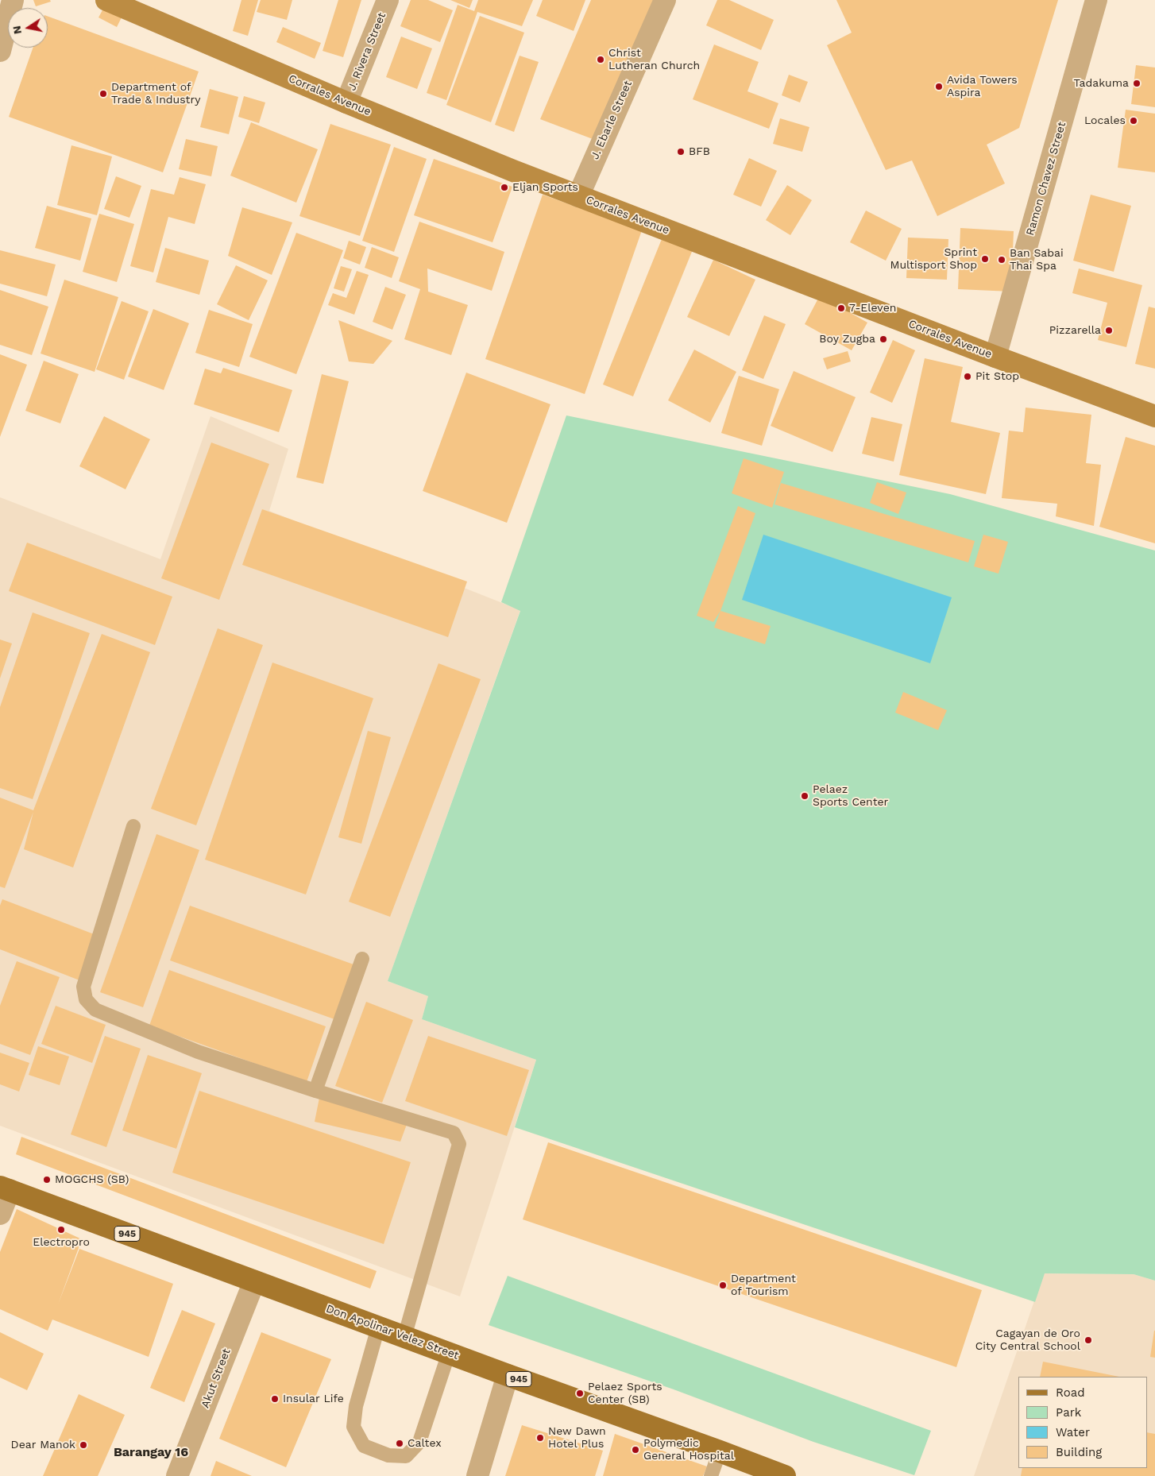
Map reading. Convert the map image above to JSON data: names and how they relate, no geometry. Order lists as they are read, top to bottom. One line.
{"streets":{"main road":["Corrales Avenue","945","Don Apolinar Velez Street"],"street":["J. Rivera Street","J. Ebarle Street","Ramon Chavez Street","Akut Street"]},"crossings":[["J. Rivera Street","Corrales Avenue"],["Corrales Avenue","J. Ebarle Street"],["Corrales Avenue","Ramon Chavez Street"],["Don Apolinar Velez Street","Akut Street"]],"districts":["Barangay 16"],"places":["Christ Lutheran Church","Tadakuma","Avida Towers Aspira","Department of Trade & Industry","Locales","BFB","Eljan Sports","Sprint Multisport Shop","Ban Sabai Thai Spa","7-Eleven","Pizzarella","Boy Zugba","Pit Stop","Pelaez Sports Center","MOGCHS (SB)","Electropro","Department of Tourism","Cagayan de Oro City Central School","Pelaez Sports Center (SB)","Insular Life","New Dawn Hotel Plus","Caltex","Dear Manok","Polymedic General Hospital"],"legend":["Road","Park","Water","Building"],"north":"left"}
